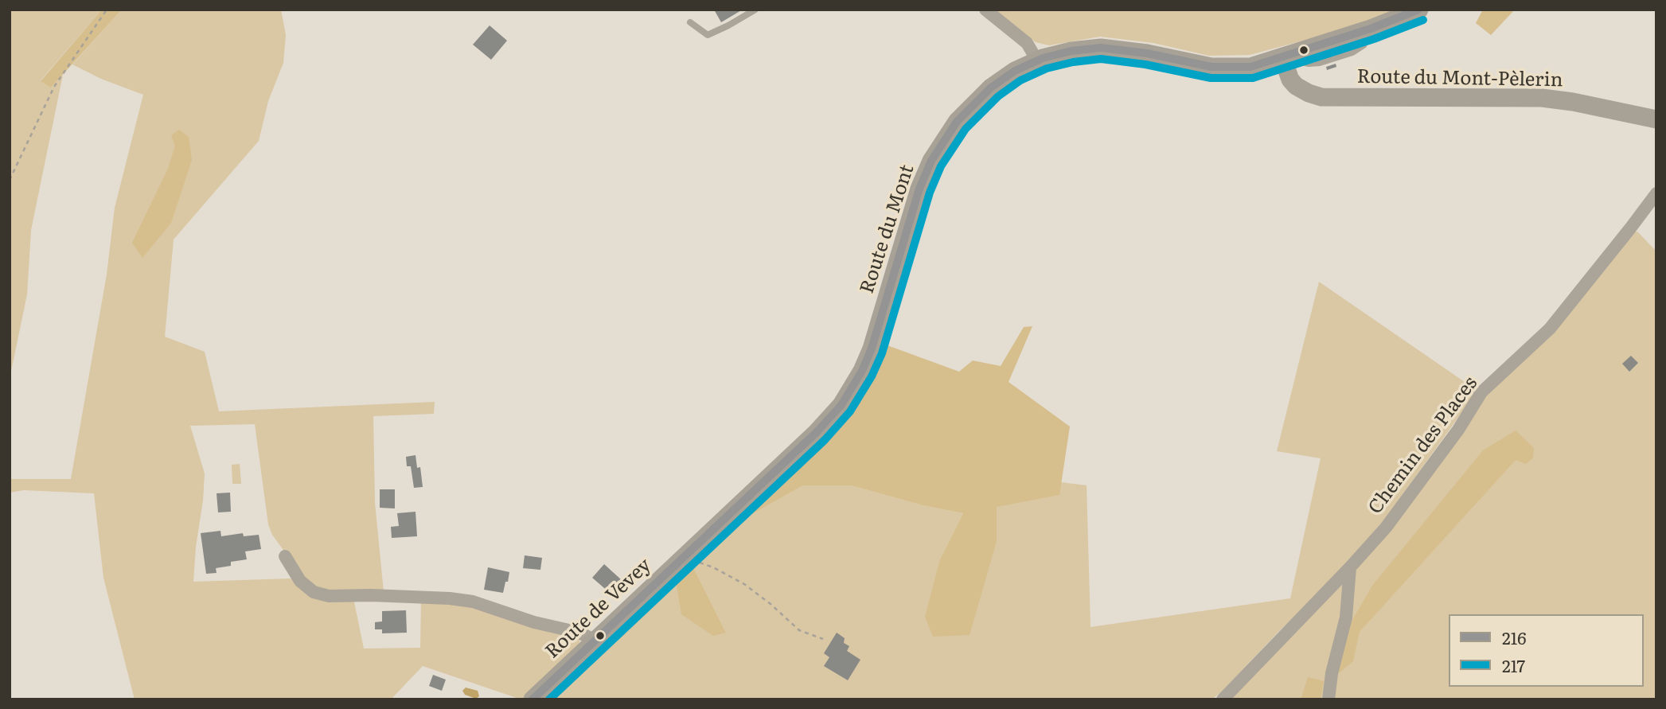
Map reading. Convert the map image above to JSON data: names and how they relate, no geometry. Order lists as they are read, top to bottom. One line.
{"streets":{"main road":["Route du Mont-Pèlerin","Route du Mont","Route de Vevey"],"street":["Chemin des Places"]},"crossings":[["Route du Mont-Pèlerin","Route du Mont"],["Route du Mont","Route de Vevey"]],"lines":["transit line 216","transit line 217"],"legend":["216","217"]}
